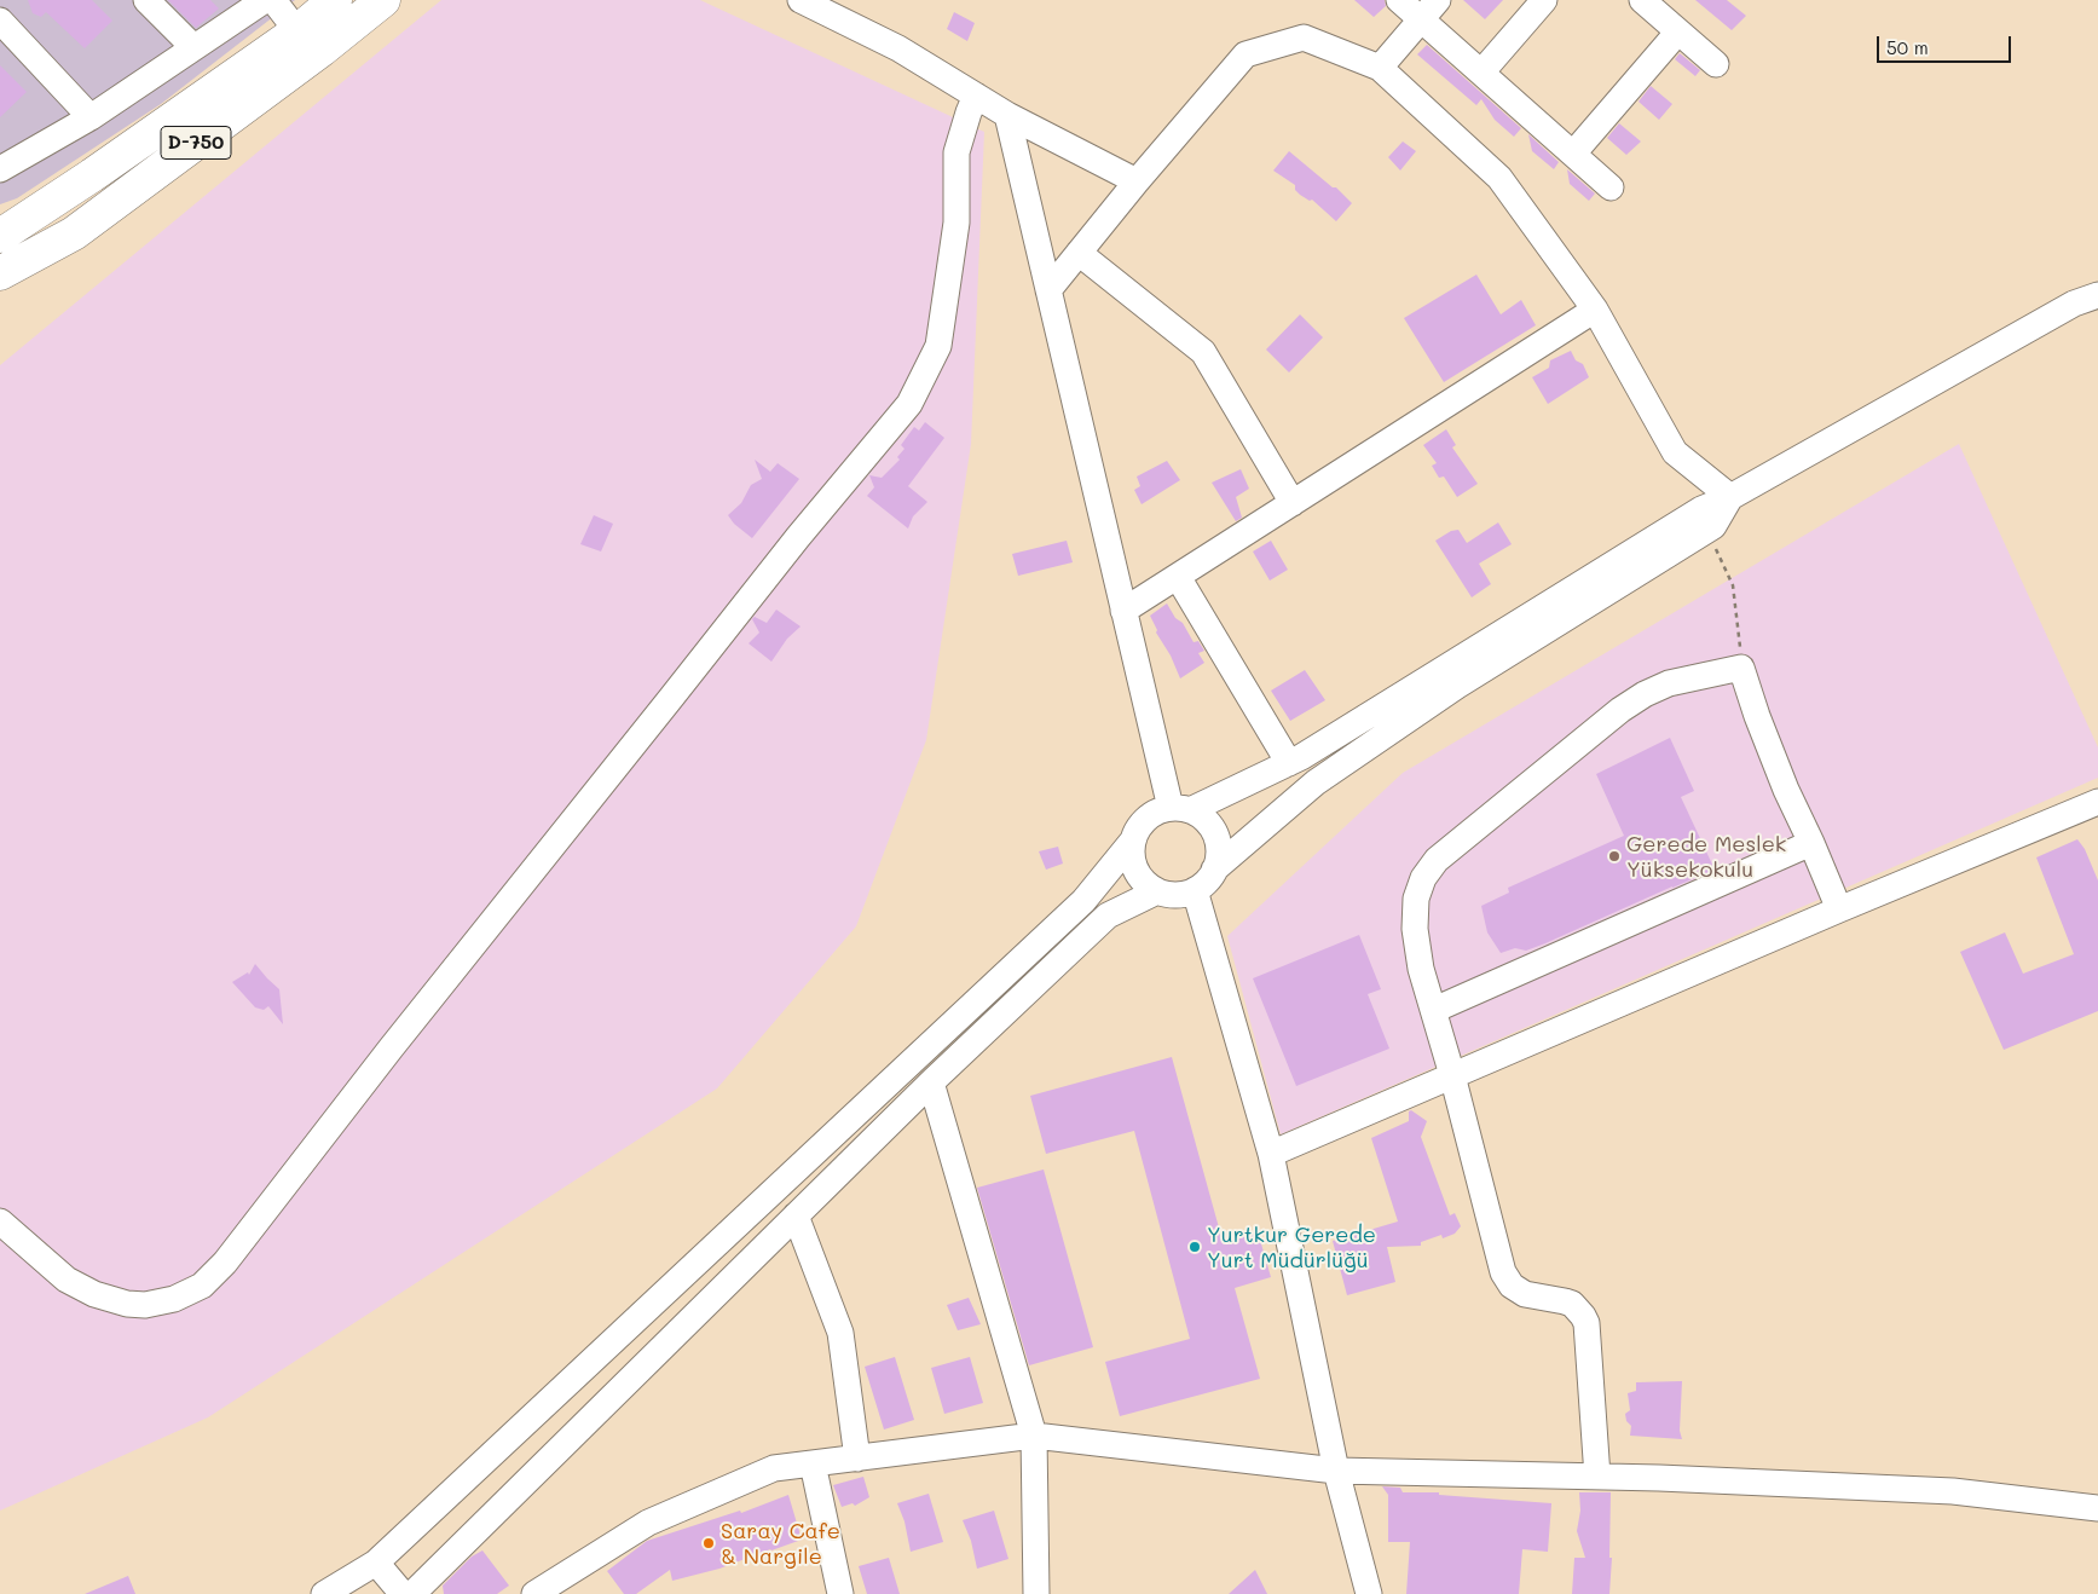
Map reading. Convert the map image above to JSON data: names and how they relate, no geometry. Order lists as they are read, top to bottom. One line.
{"streets":{"highway":["D-750"]},"places":["Gerede Meslek Yüksekokulu","Yurtkur Gerede Yurt Müdürlüğü","Saray Cafe & Nargile"],"scale_bar":"50 m"}
